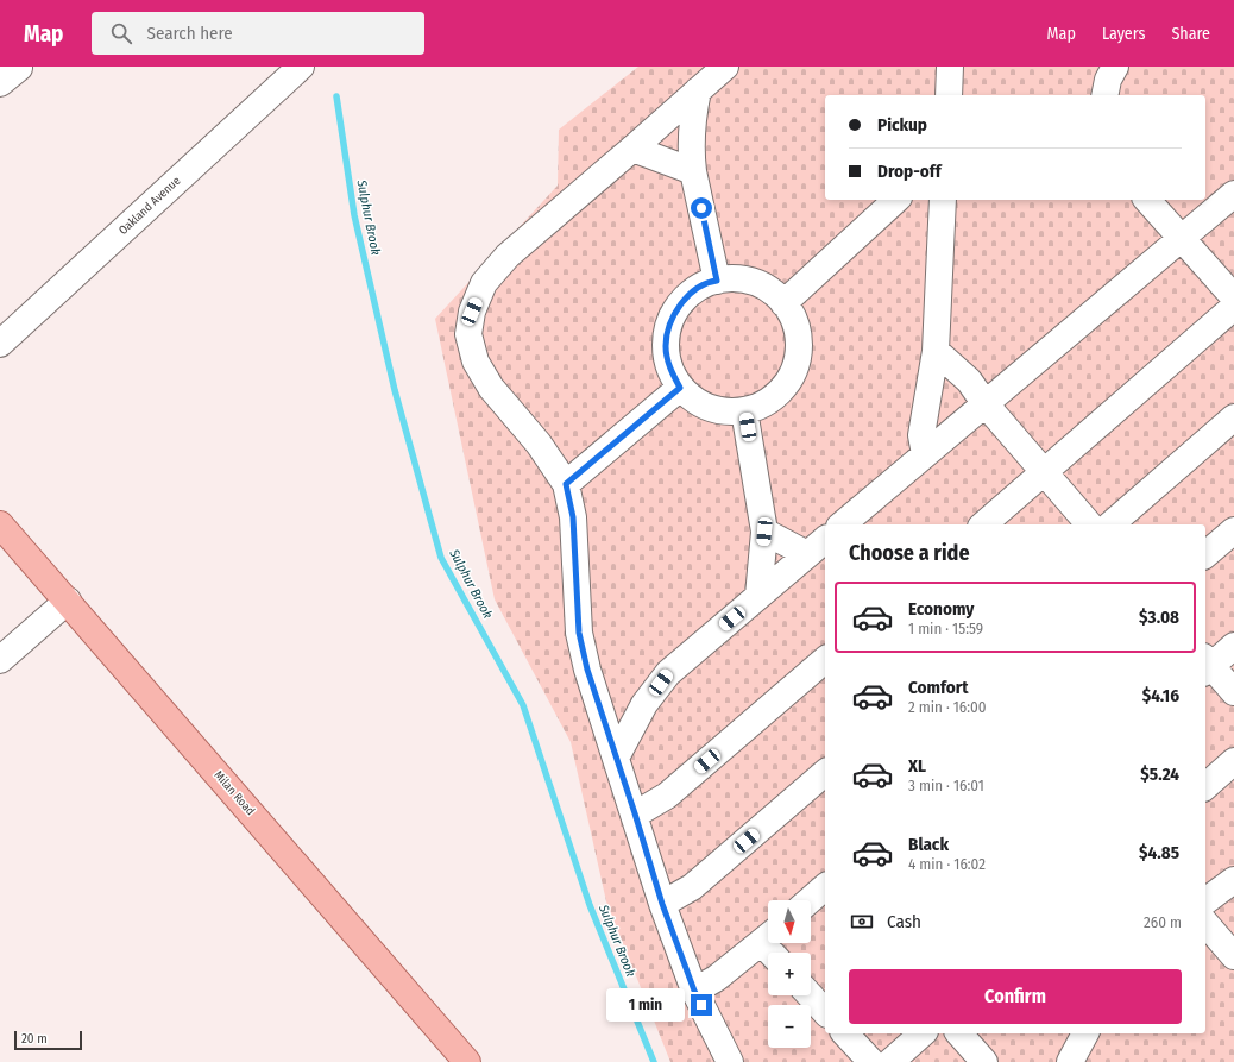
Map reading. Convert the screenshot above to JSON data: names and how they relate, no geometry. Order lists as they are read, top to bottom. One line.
{"streets":{"main road":["Milan Road"],"street":["Oakland Avenue"]},"water":["Sulphur Brook"],"scale_bar":"20 m","north":"bottom","page":{"header":"Map","search":"Search here","nav":["Map","Layers","Share"],"banner":["Pickup","Drop-off"],"heading":"Choose a ride","list":[{"name":"Economy","note":"1 min · 15:59","value":"$3.08"},{"name":"Comfort","note":"2 min · 16:00","value":"$4.16"},{"name":"XL","note":"3 min · 16:01","value":"$5.24"},{"name":"Black","note":"4 min · 16:02","value":"$4.85"}],"pay":["Cash","260 m"],"map_buttons":["+","−"],"buttons":"Confirm","bubble":"1 min","scale":"20 m"}}
